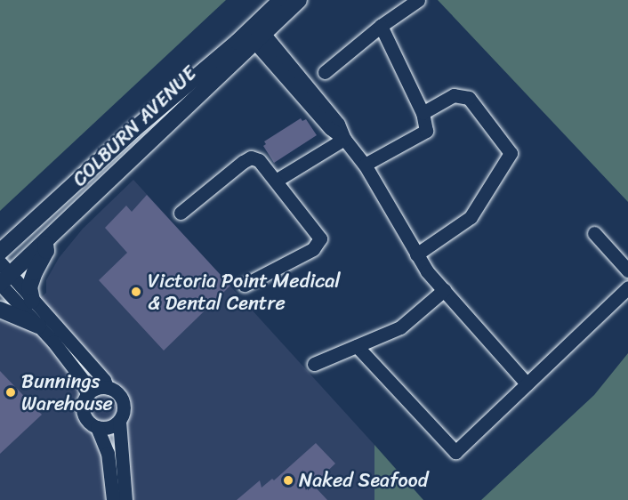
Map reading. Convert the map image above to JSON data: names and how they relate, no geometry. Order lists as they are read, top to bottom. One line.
{"streets":{"main road":["COLBURN AVENUE"]},"places":["Victoria Point Medical & Dental Centre","Bunnings Warehouse","Naked Seafood"]}
